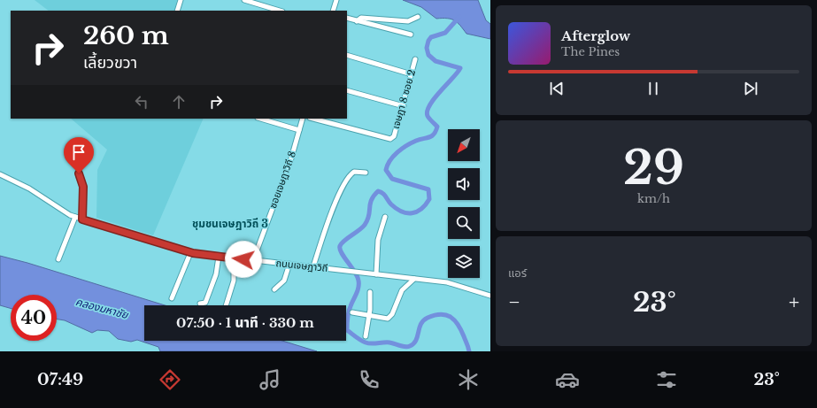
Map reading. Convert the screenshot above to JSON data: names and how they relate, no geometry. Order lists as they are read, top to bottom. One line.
{"streets":{"street":["เจษฎา 8 ซอย 2","ซอยเจษฎาวิถี 8","ถนนเจษฎาวิถี"]},"crossings":[["ซอยเจษฎาวิถี 8","ถนนเจษฎาวิถี"]],"districts":["ชุมชนเจษฎาวิถี 3"],"water":["คลองมหาชัย"],"north":"bottom left","page":{"turn":["260 m","เลี้ยวขวา"],"song":["Afterglow","The Pines"],"tile":[["29","km/h"],"แอร์"],"heat":["−","23°","+"],"limit":"40","trip":"07:50 · 1 นาที · 330 m","tabs":["07:49","23°"]}}
